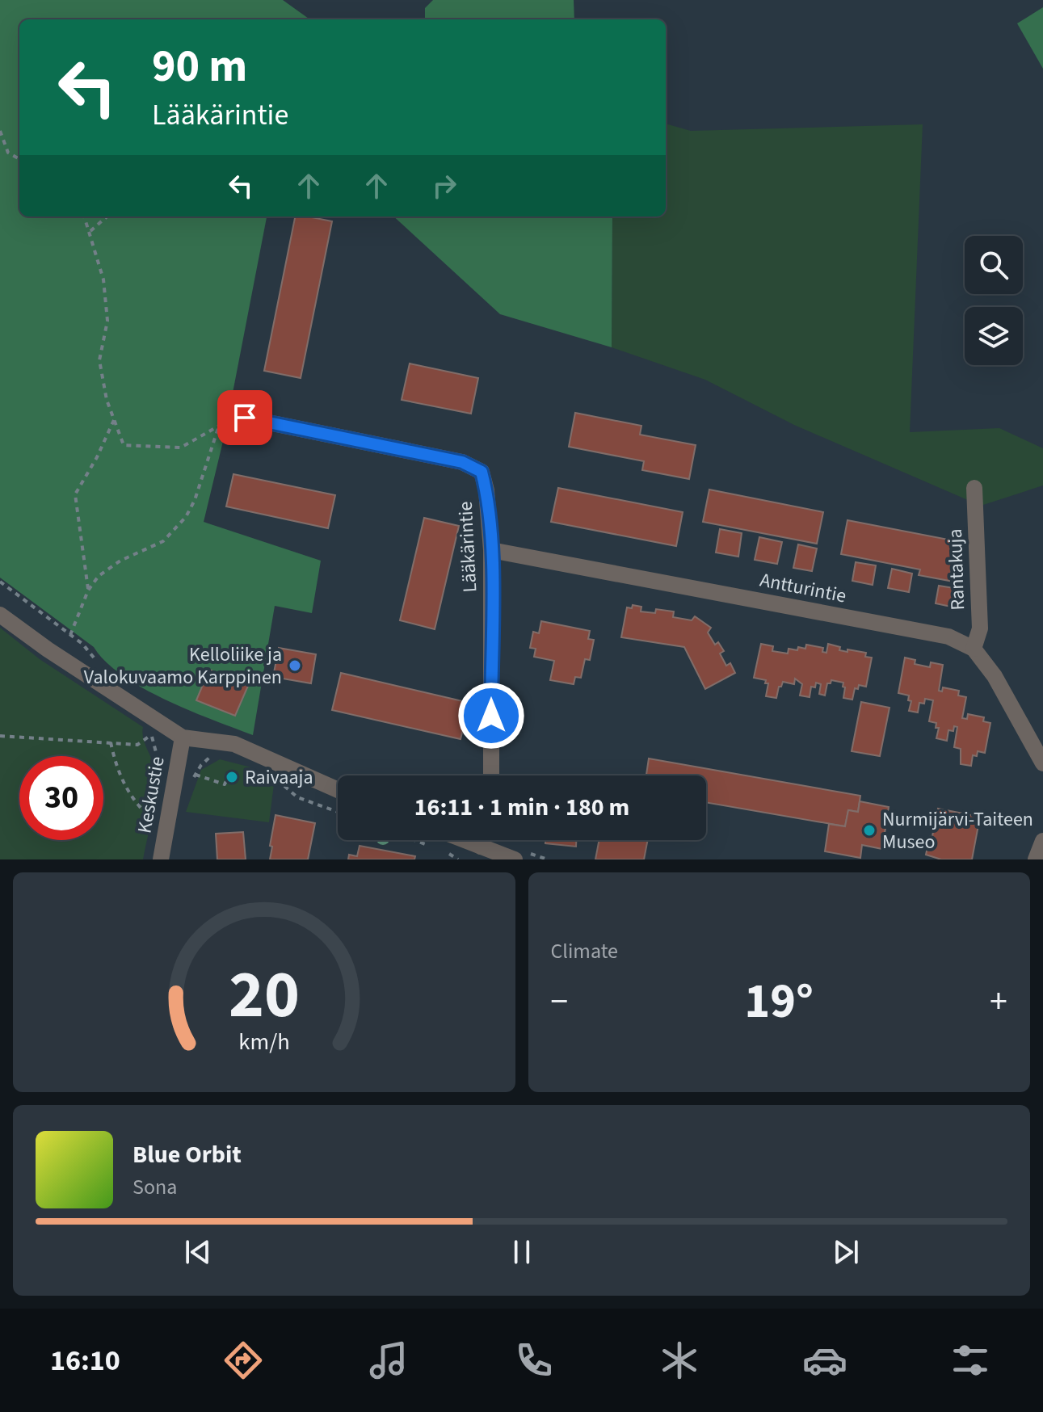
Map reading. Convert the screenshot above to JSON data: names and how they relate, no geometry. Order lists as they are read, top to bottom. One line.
{"streets":{"street":["Lääkärintie","Rantakuja","Antturintie","Keskustie"]},"crossings":[["Lääkärintie","Antturintie"],["Rantakuja","Antturintie"]],"places":["Kelloliike ja Valokuvaamo Karppinen","Raivaaja","Nurmijärvi-Taiteen Museo"],"page":{"turn":["90 m","Lääkärintie"],"limit":"30","trip":"16:11 · 1 min · 180 m","tile":"Climate","heat":["−","19°","+"],"song":["Blue Orbit","Sona"],"tabs":"16:10","gauge":["20","km/h"]}}
